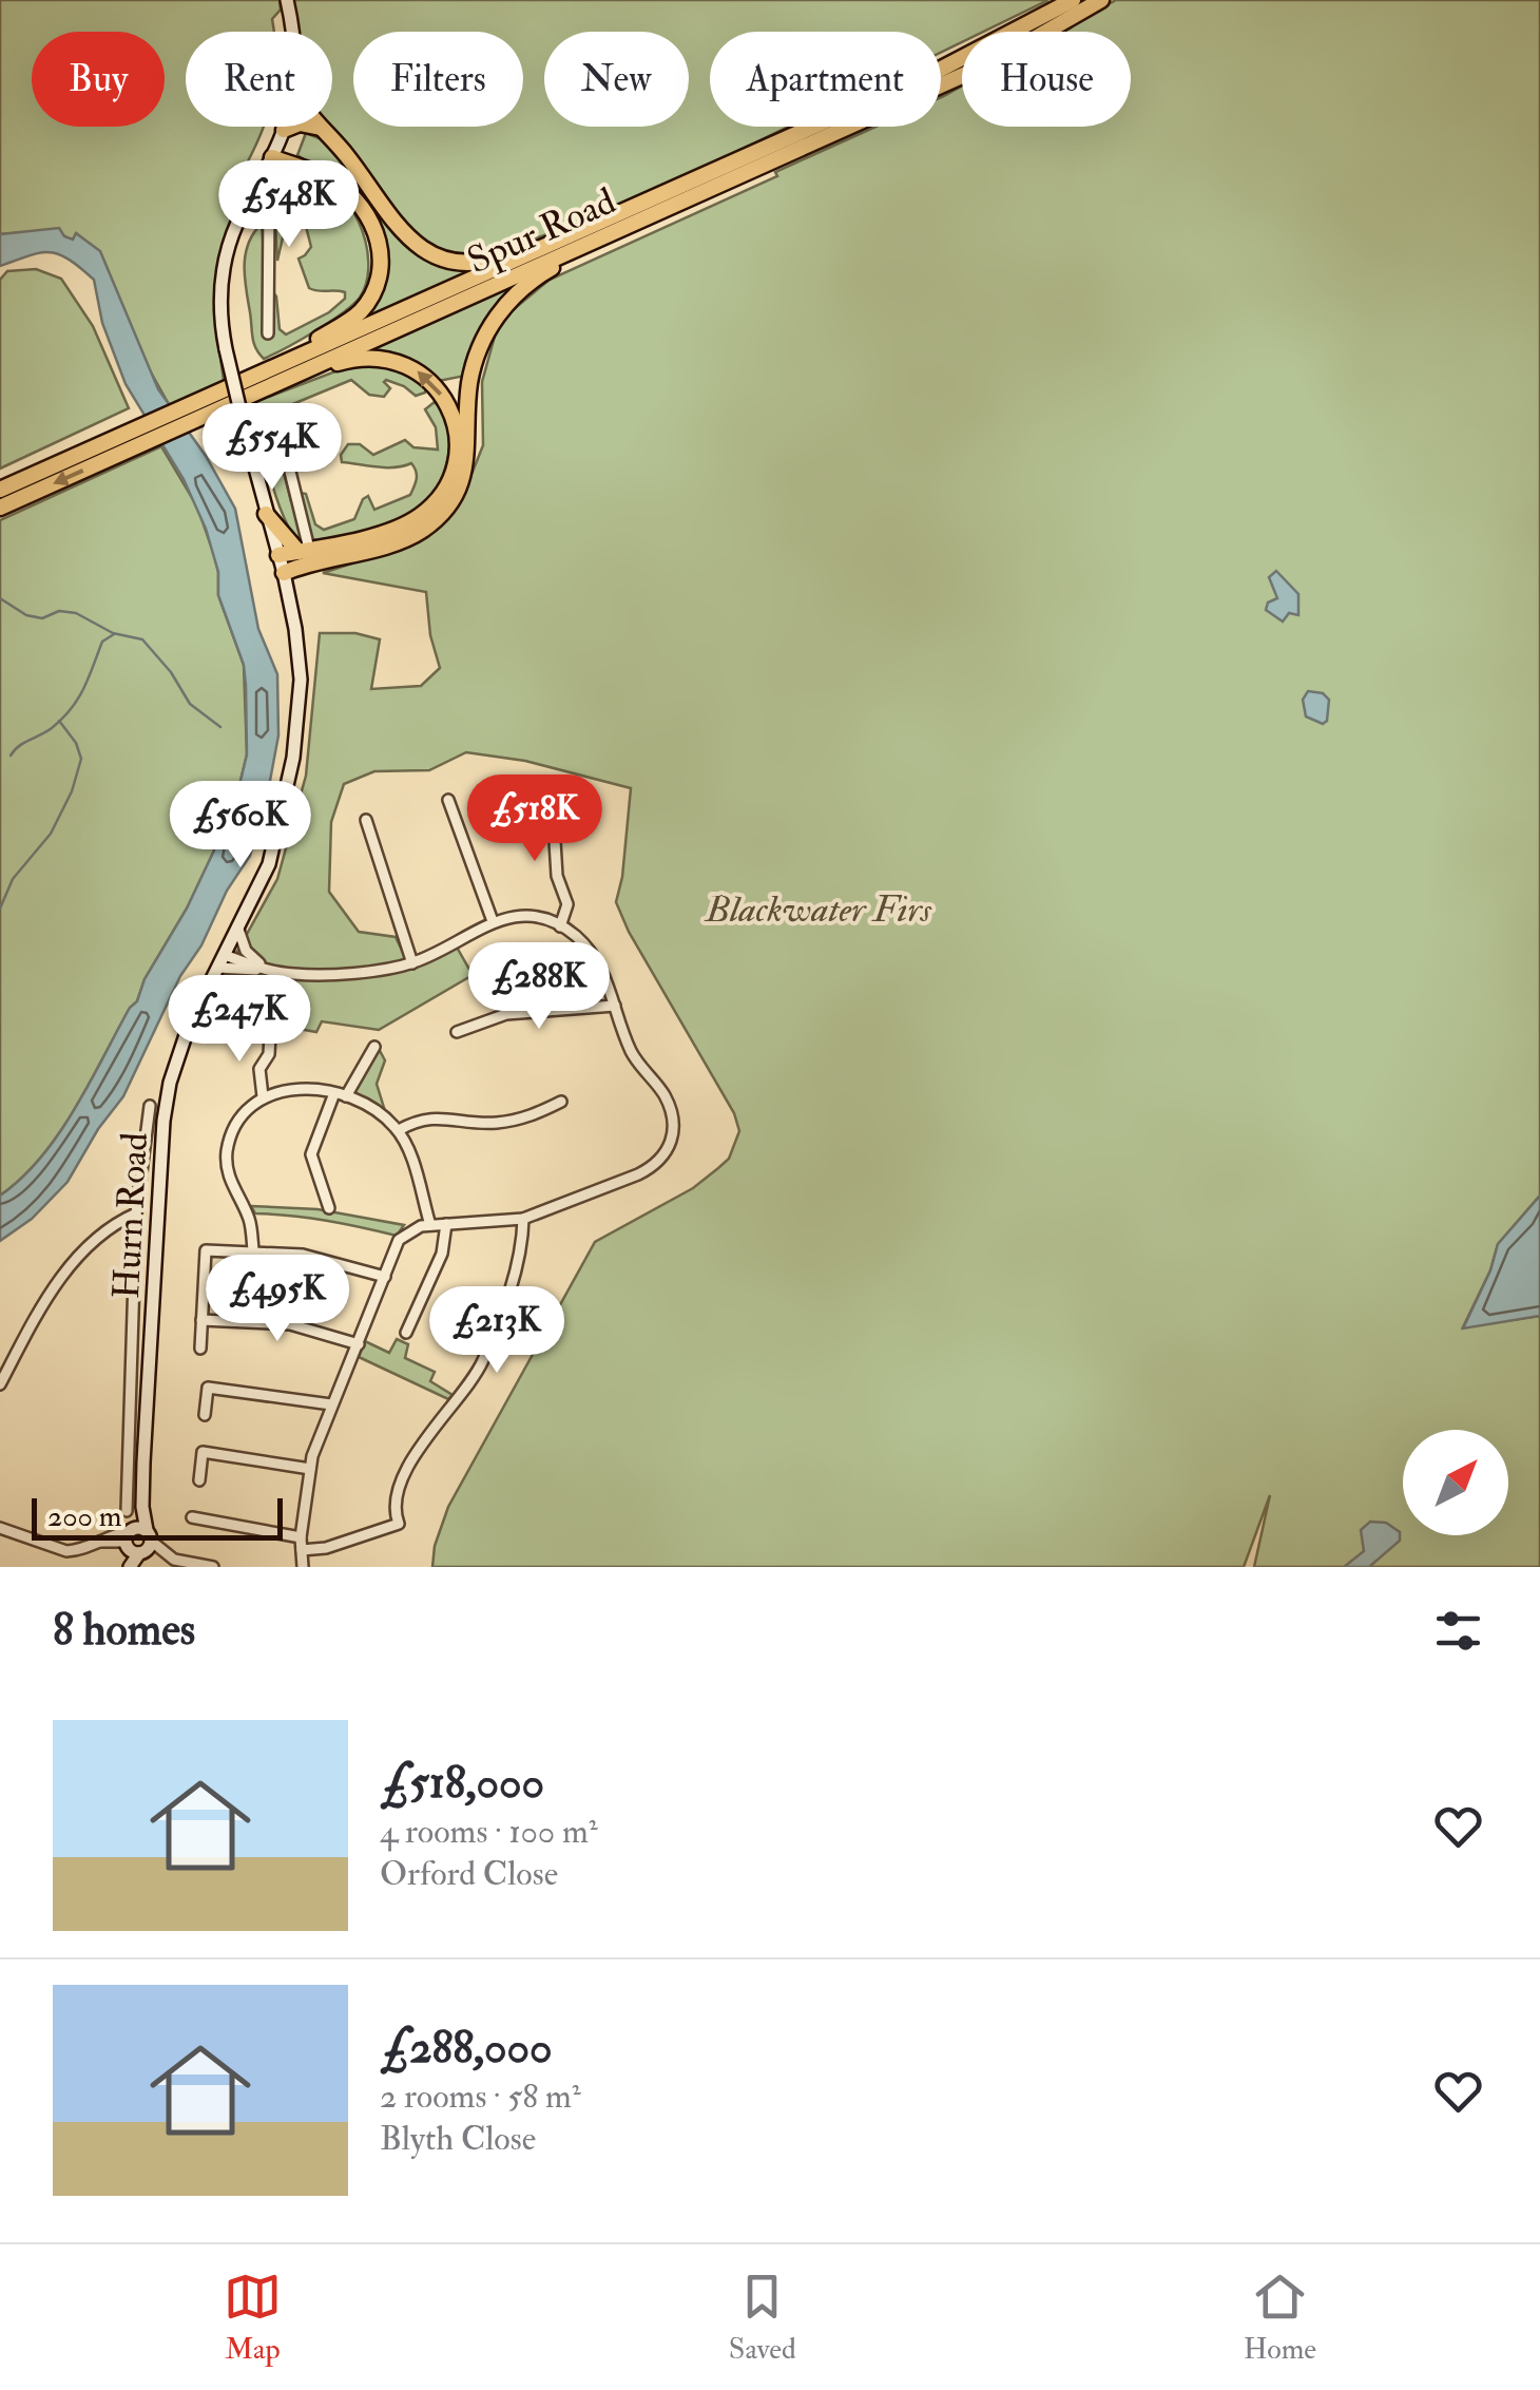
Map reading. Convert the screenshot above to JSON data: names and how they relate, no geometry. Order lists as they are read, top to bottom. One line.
{"streets":{"highway":["Spur Road"],"main road":["Hurn Road"]},"parks":["Blackwater Firs"],"scale_bar":"200 m","north":"top right","page":{"chip":["Buy","Rent","Filters","New","Apartment","House"],"price":["£548K","£554K","£518K","£560K","£288K","£247K","£495K","£213K"],"scale":"200 m","heading":"8 homes","list":[{"name":"£518,000","note":"4 rooms · 100 m² · Orford Close"},{"name":"£288,000","note":"2 rooms · 58 m² · Blyth Close"}],"tabs":["Map","Saved","Home"]}}
